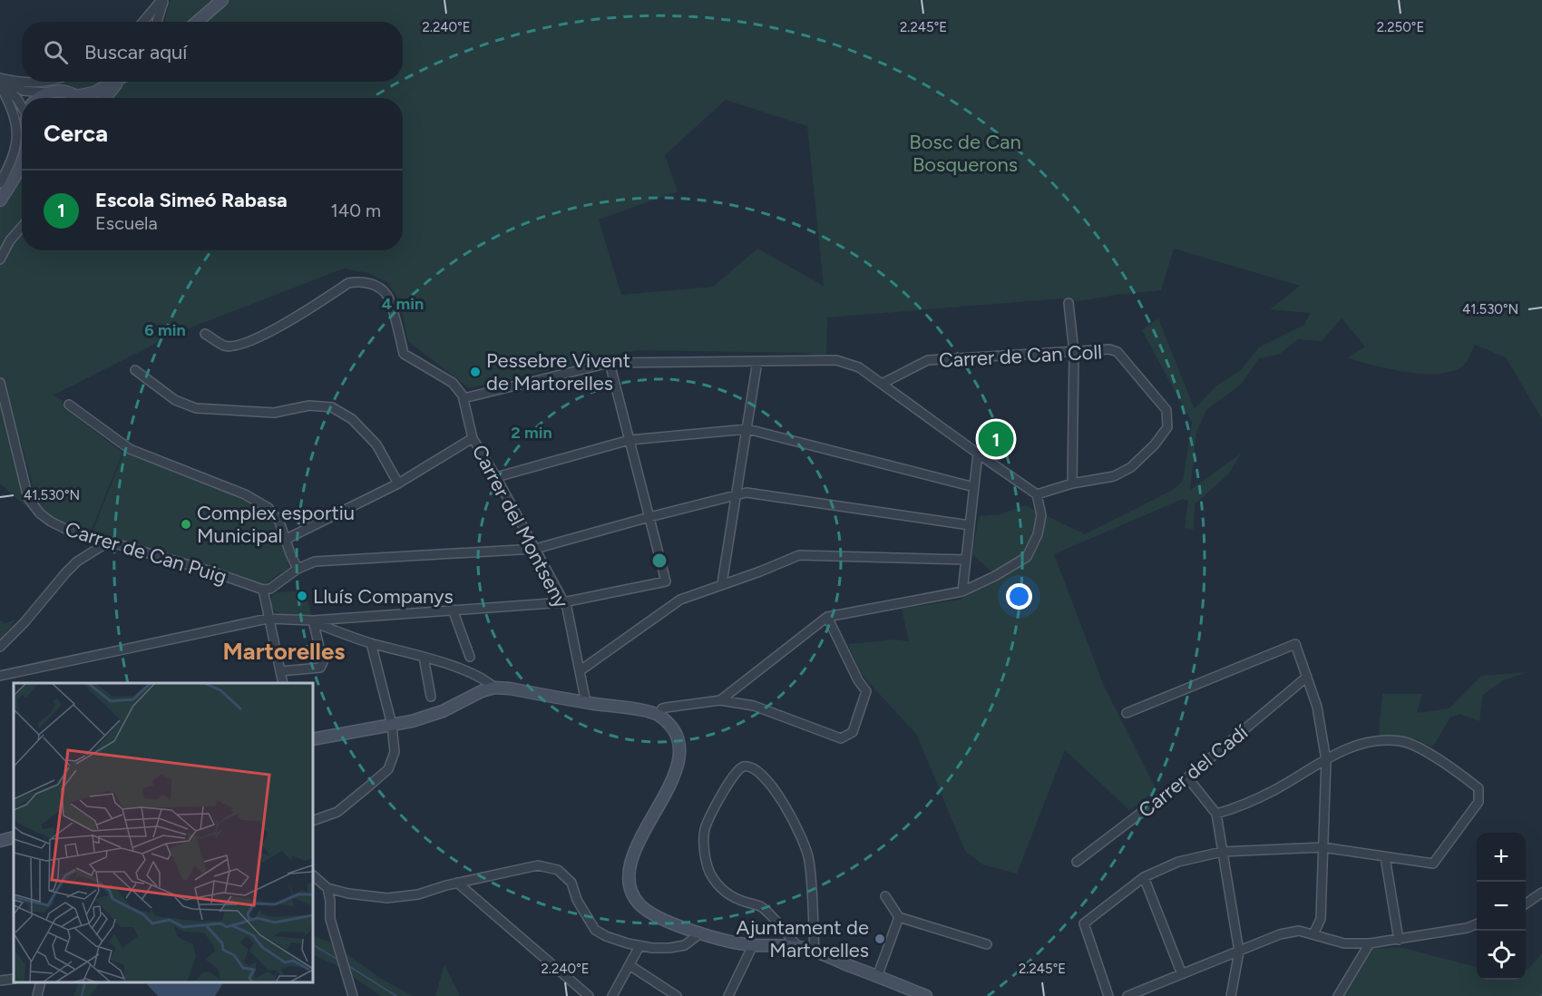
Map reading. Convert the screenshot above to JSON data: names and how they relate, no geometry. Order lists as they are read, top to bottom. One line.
{"streets":{"street":["Carrer de Can Coll","Carrer del Montseny","Carrer de Can Puig","Carrer del Cadí"]},"districts":["Martorelles"],"parks":["Bosc de Can Bosquerons"],"places":["Pessebre Vivent de Martorelles","Complex esportiu Municipal","Lluís Companys","Ajuntament de Martorelles"],"page":{"search":"Buscar aquí","heading":"Cerca","list":[{"mark":"1","name":"Escola Simeó Rabasa","note":"Escuela","value":"140 m"}],"pins":"1","map_buttons":["+","−"]},"coordinates":["2.240°E","2.245°E","2.250°E","41.530°N"],"rings":["4 min","6 min","2 min"]}
